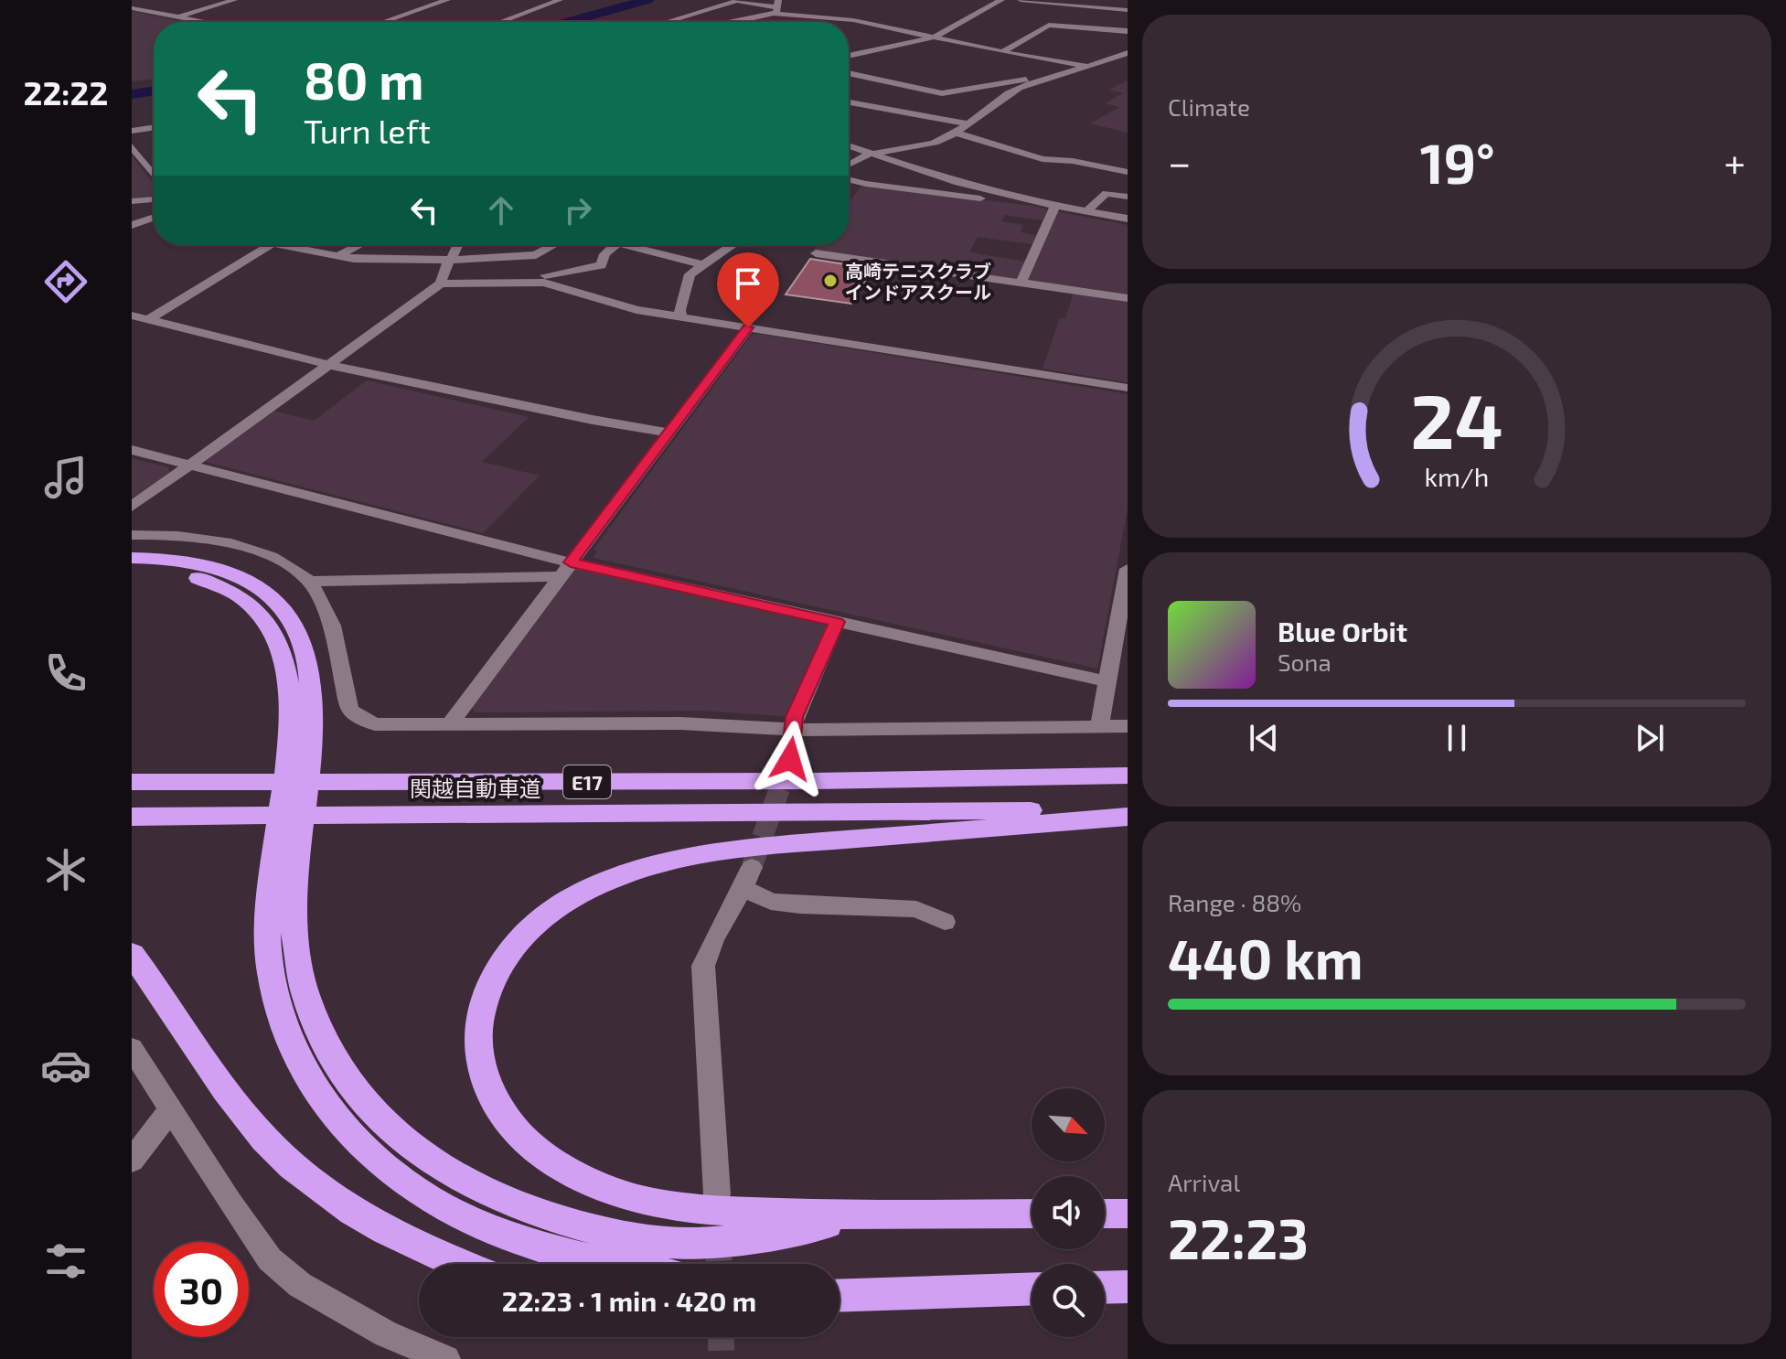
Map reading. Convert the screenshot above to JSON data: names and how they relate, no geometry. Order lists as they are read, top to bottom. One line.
{"streets":{"highway":["E17","関越自動車道"]},"places":["高崎テニスクラブ インドアスクール"],"north":"bottom right","page":{"tabs":"22:22","tile":["Climate",["Range · 88%","440 km"],["Arrival","22:23"]],"turn":["80 m","Turn left"],"heat":["−","19°","+"],"song":["Blue Orbit","Sona"],"limit":"30","trip":"22:23 · 1 min · 420 m","gauge":["24","km/h"]}}
